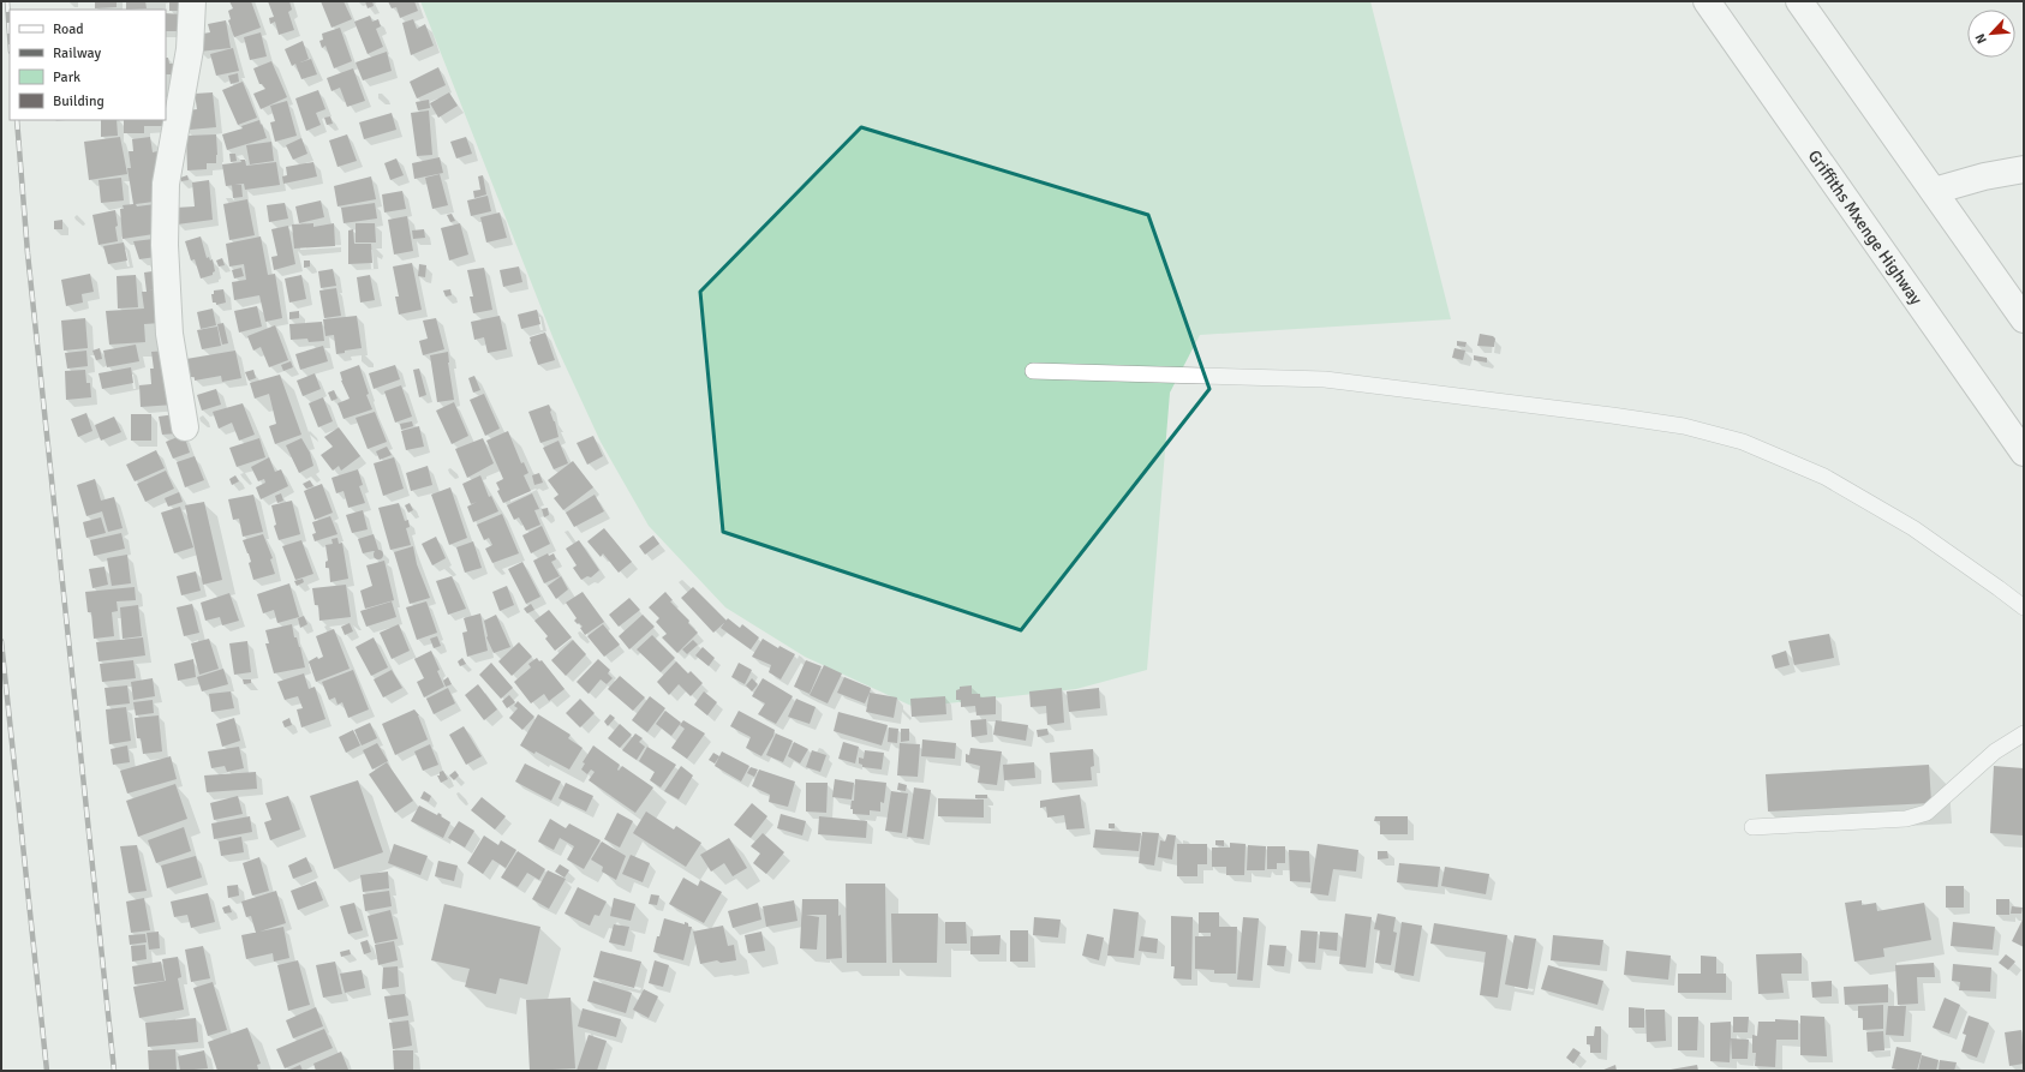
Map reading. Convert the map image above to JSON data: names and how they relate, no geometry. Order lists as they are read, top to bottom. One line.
{"streets":{"street":["Griffiths Mxenge Highway"]},"legend":["Road","Railway","Park","Building"],"north":"bottom left"}
